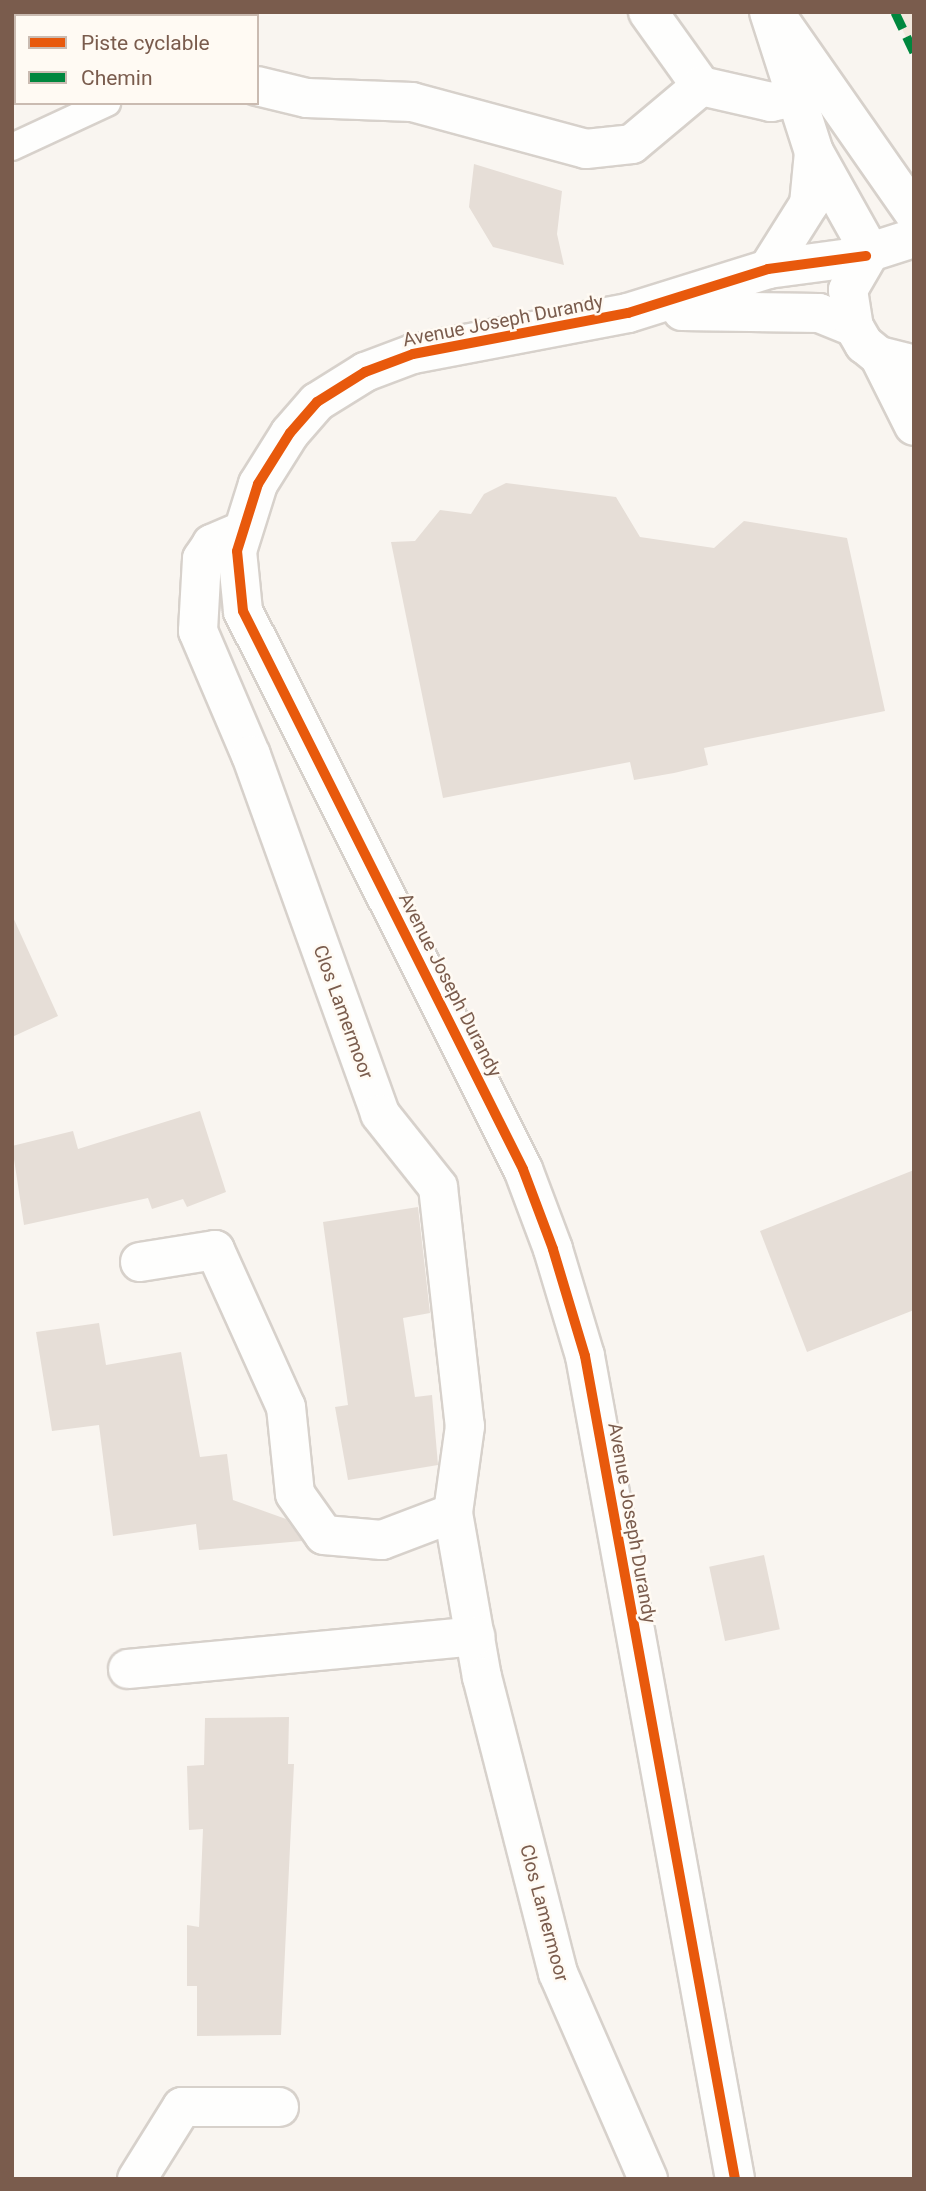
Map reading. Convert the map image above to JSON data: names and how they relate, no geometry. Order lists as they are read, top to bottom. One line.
{"streets":{"street":["Avenue Joseph Durandy","Clos Lamermoor"]},"crossings":[["Avenue Joseph Durandy","Clos Lamermoor"]],"legend":["Piste cyclable","Chemin"]}
